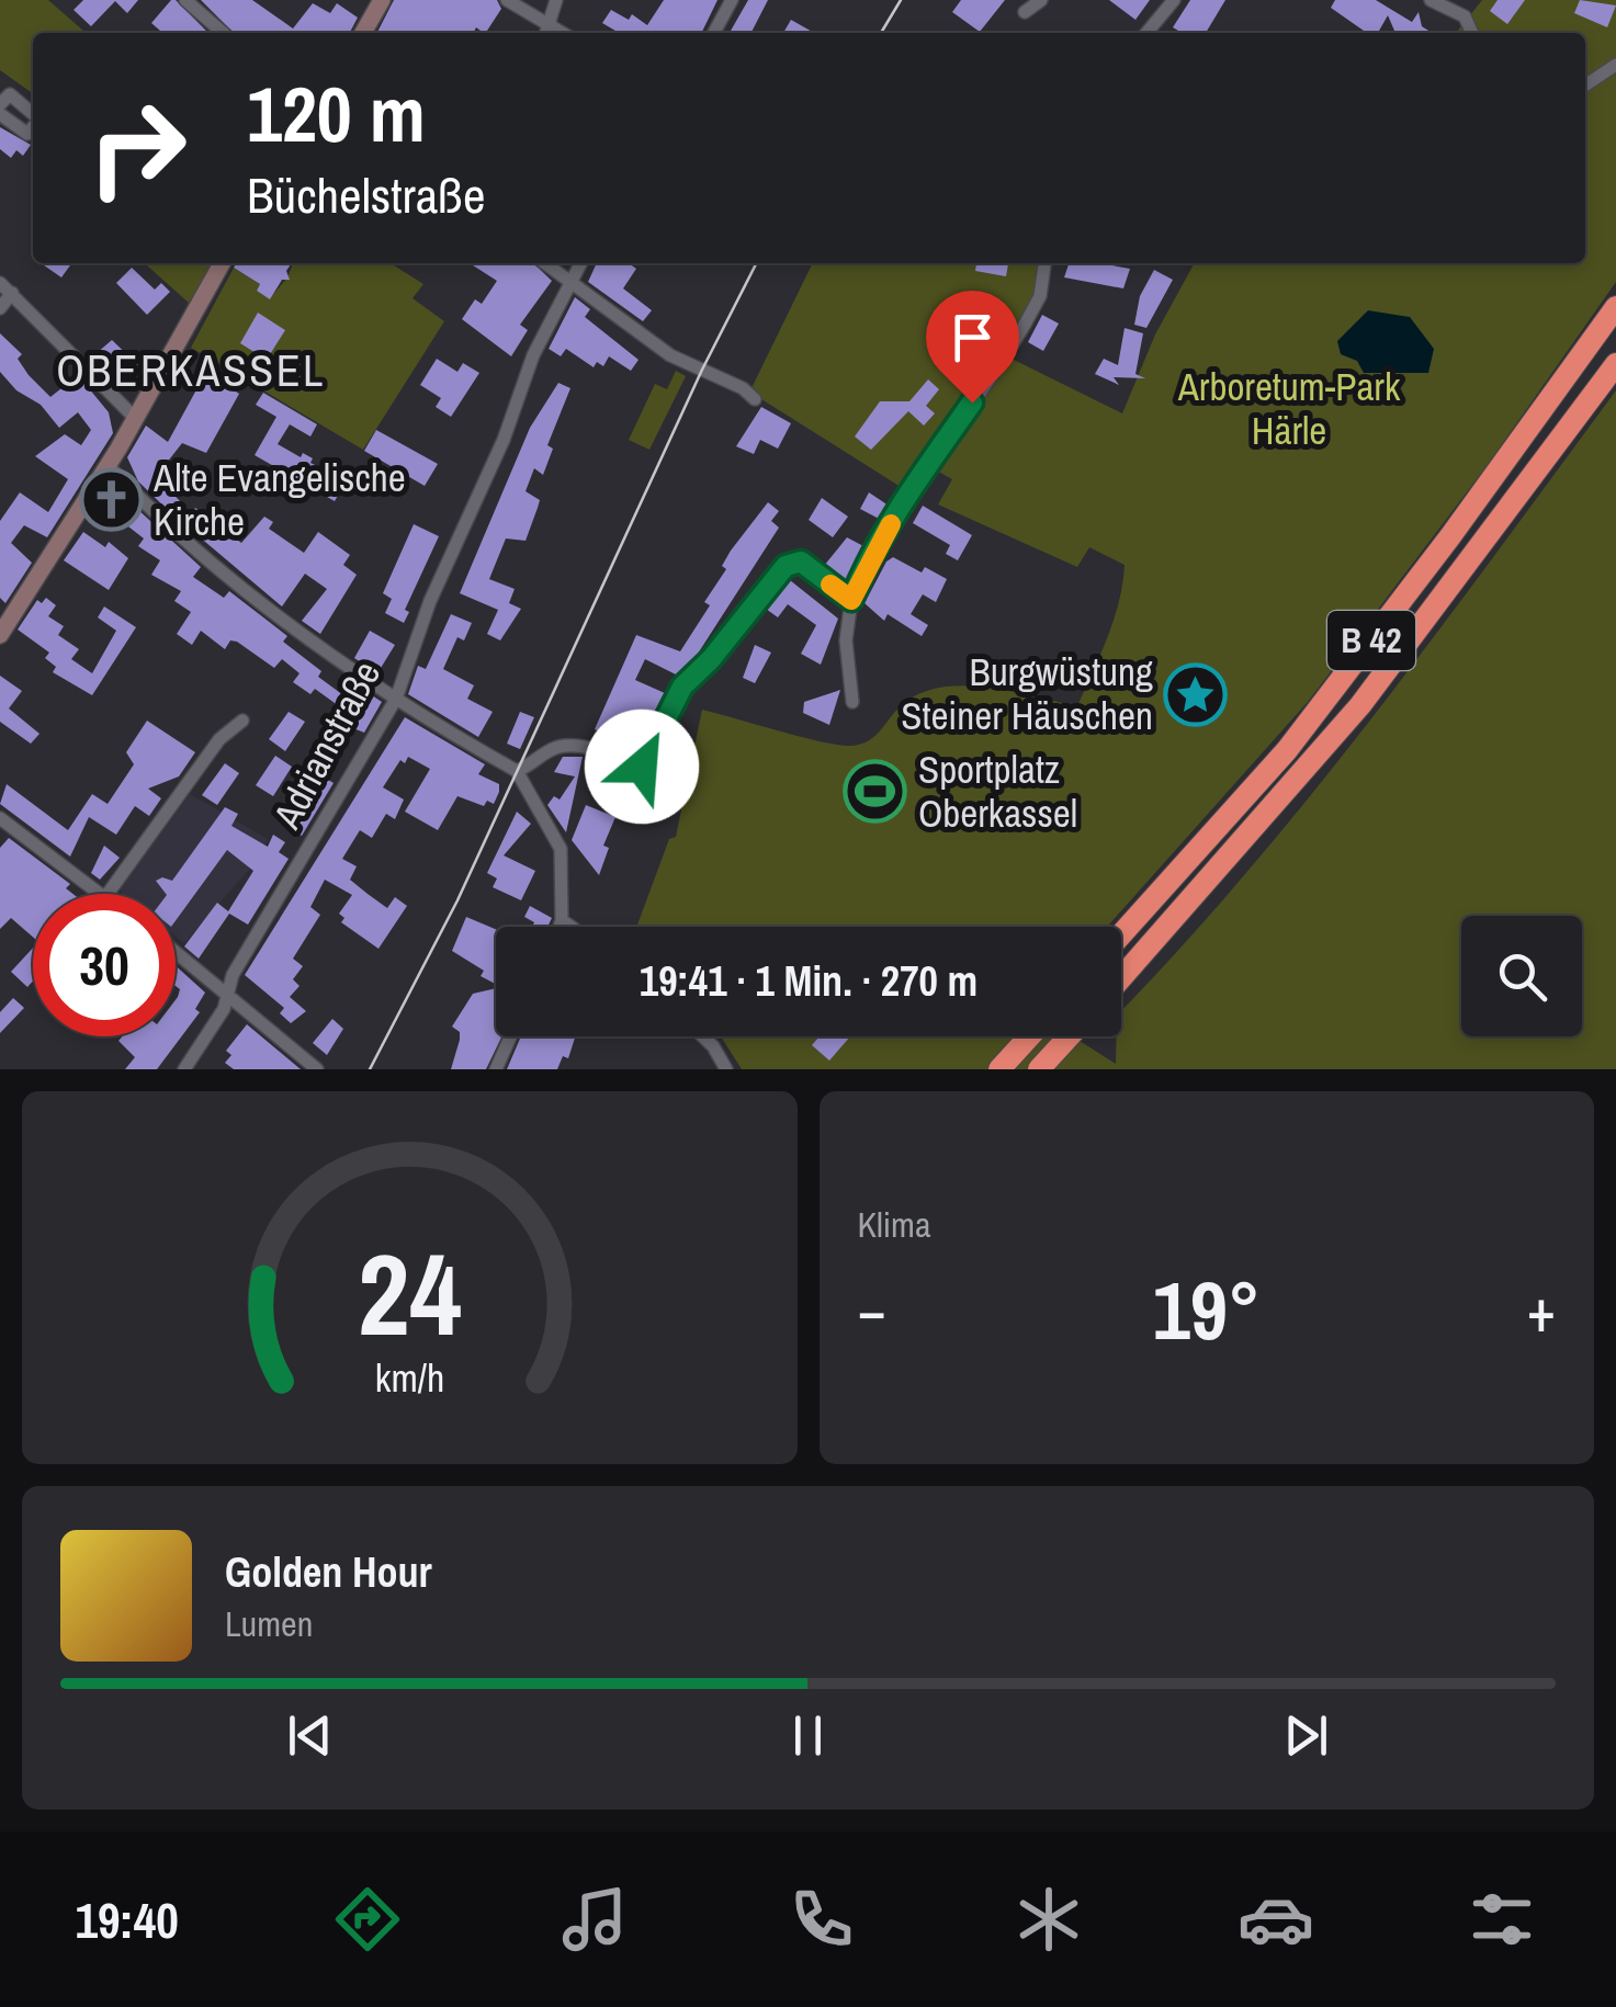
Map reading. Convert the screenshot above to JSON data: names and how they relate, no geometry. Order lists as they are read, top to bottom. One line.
{"streets":{"highway":["B 42"],"street":["Adrianstraße"]},"districts":["OBERKASSEL"],"parks":["Arboretum-Park Härle"],"places":{"church":["Alte Evangelische Kirche"],"place":["Burgwüstung Steiner Häuschen"],"sports":["Sportplatz Oberkassel"]},"page":{"turn":["120 m","Büchelstraße"],"limit":"30","trip":"19:41 · 1 Min. · 270 m","tile":"Klima","heat":["−","19°","+"],"song":["Golden Hour","Lumen"],"tabs":"19:40","gauge":["24","km/h"]}}
